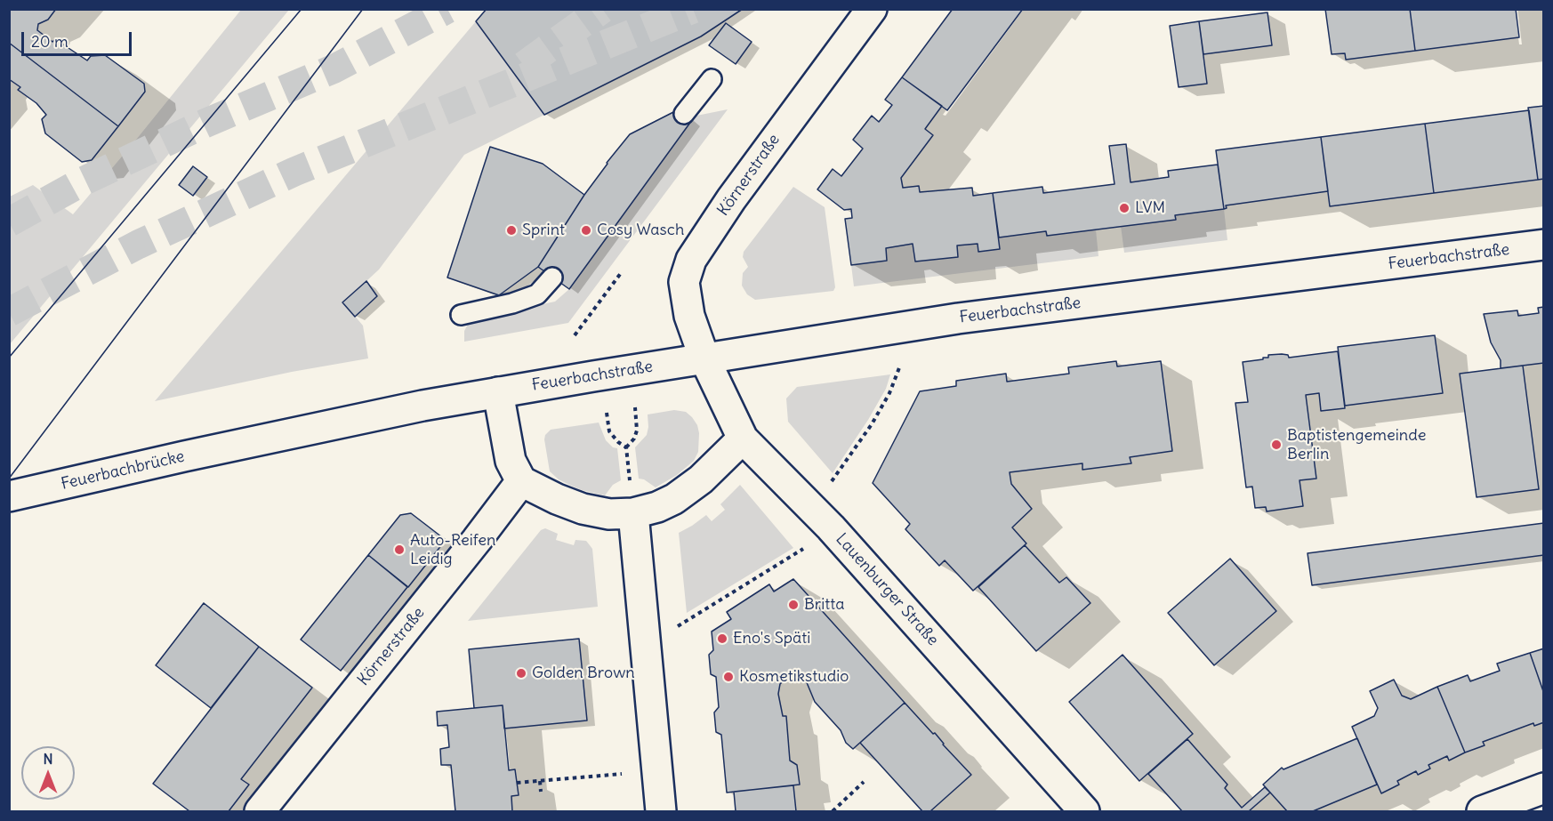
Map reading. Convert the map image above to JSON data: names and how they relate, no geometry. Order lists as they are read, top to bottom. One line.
{"streets":{"street":["Körnerstraße","Feuerbachstraße","Feuerbachbrücke","Lauenburger Straße"]},"crossings":[["Körnerstraße","Feuerbachstraße"],["Körnerstraße","Lauenburger Straße"],["Feuerbachstraße","Feuerbachbrücke"],["Feuerbachstraße","Lauenburger Straße"]],"places":["LVM","Sprint","Cosy Wasch","Baptistengemeinde Berlin","Auto-Reifen Leidig","Britta","Eno's Späti","Golden Brown","Kosmetikstudio"],"scale_bar":"20 m","north":"top"}
